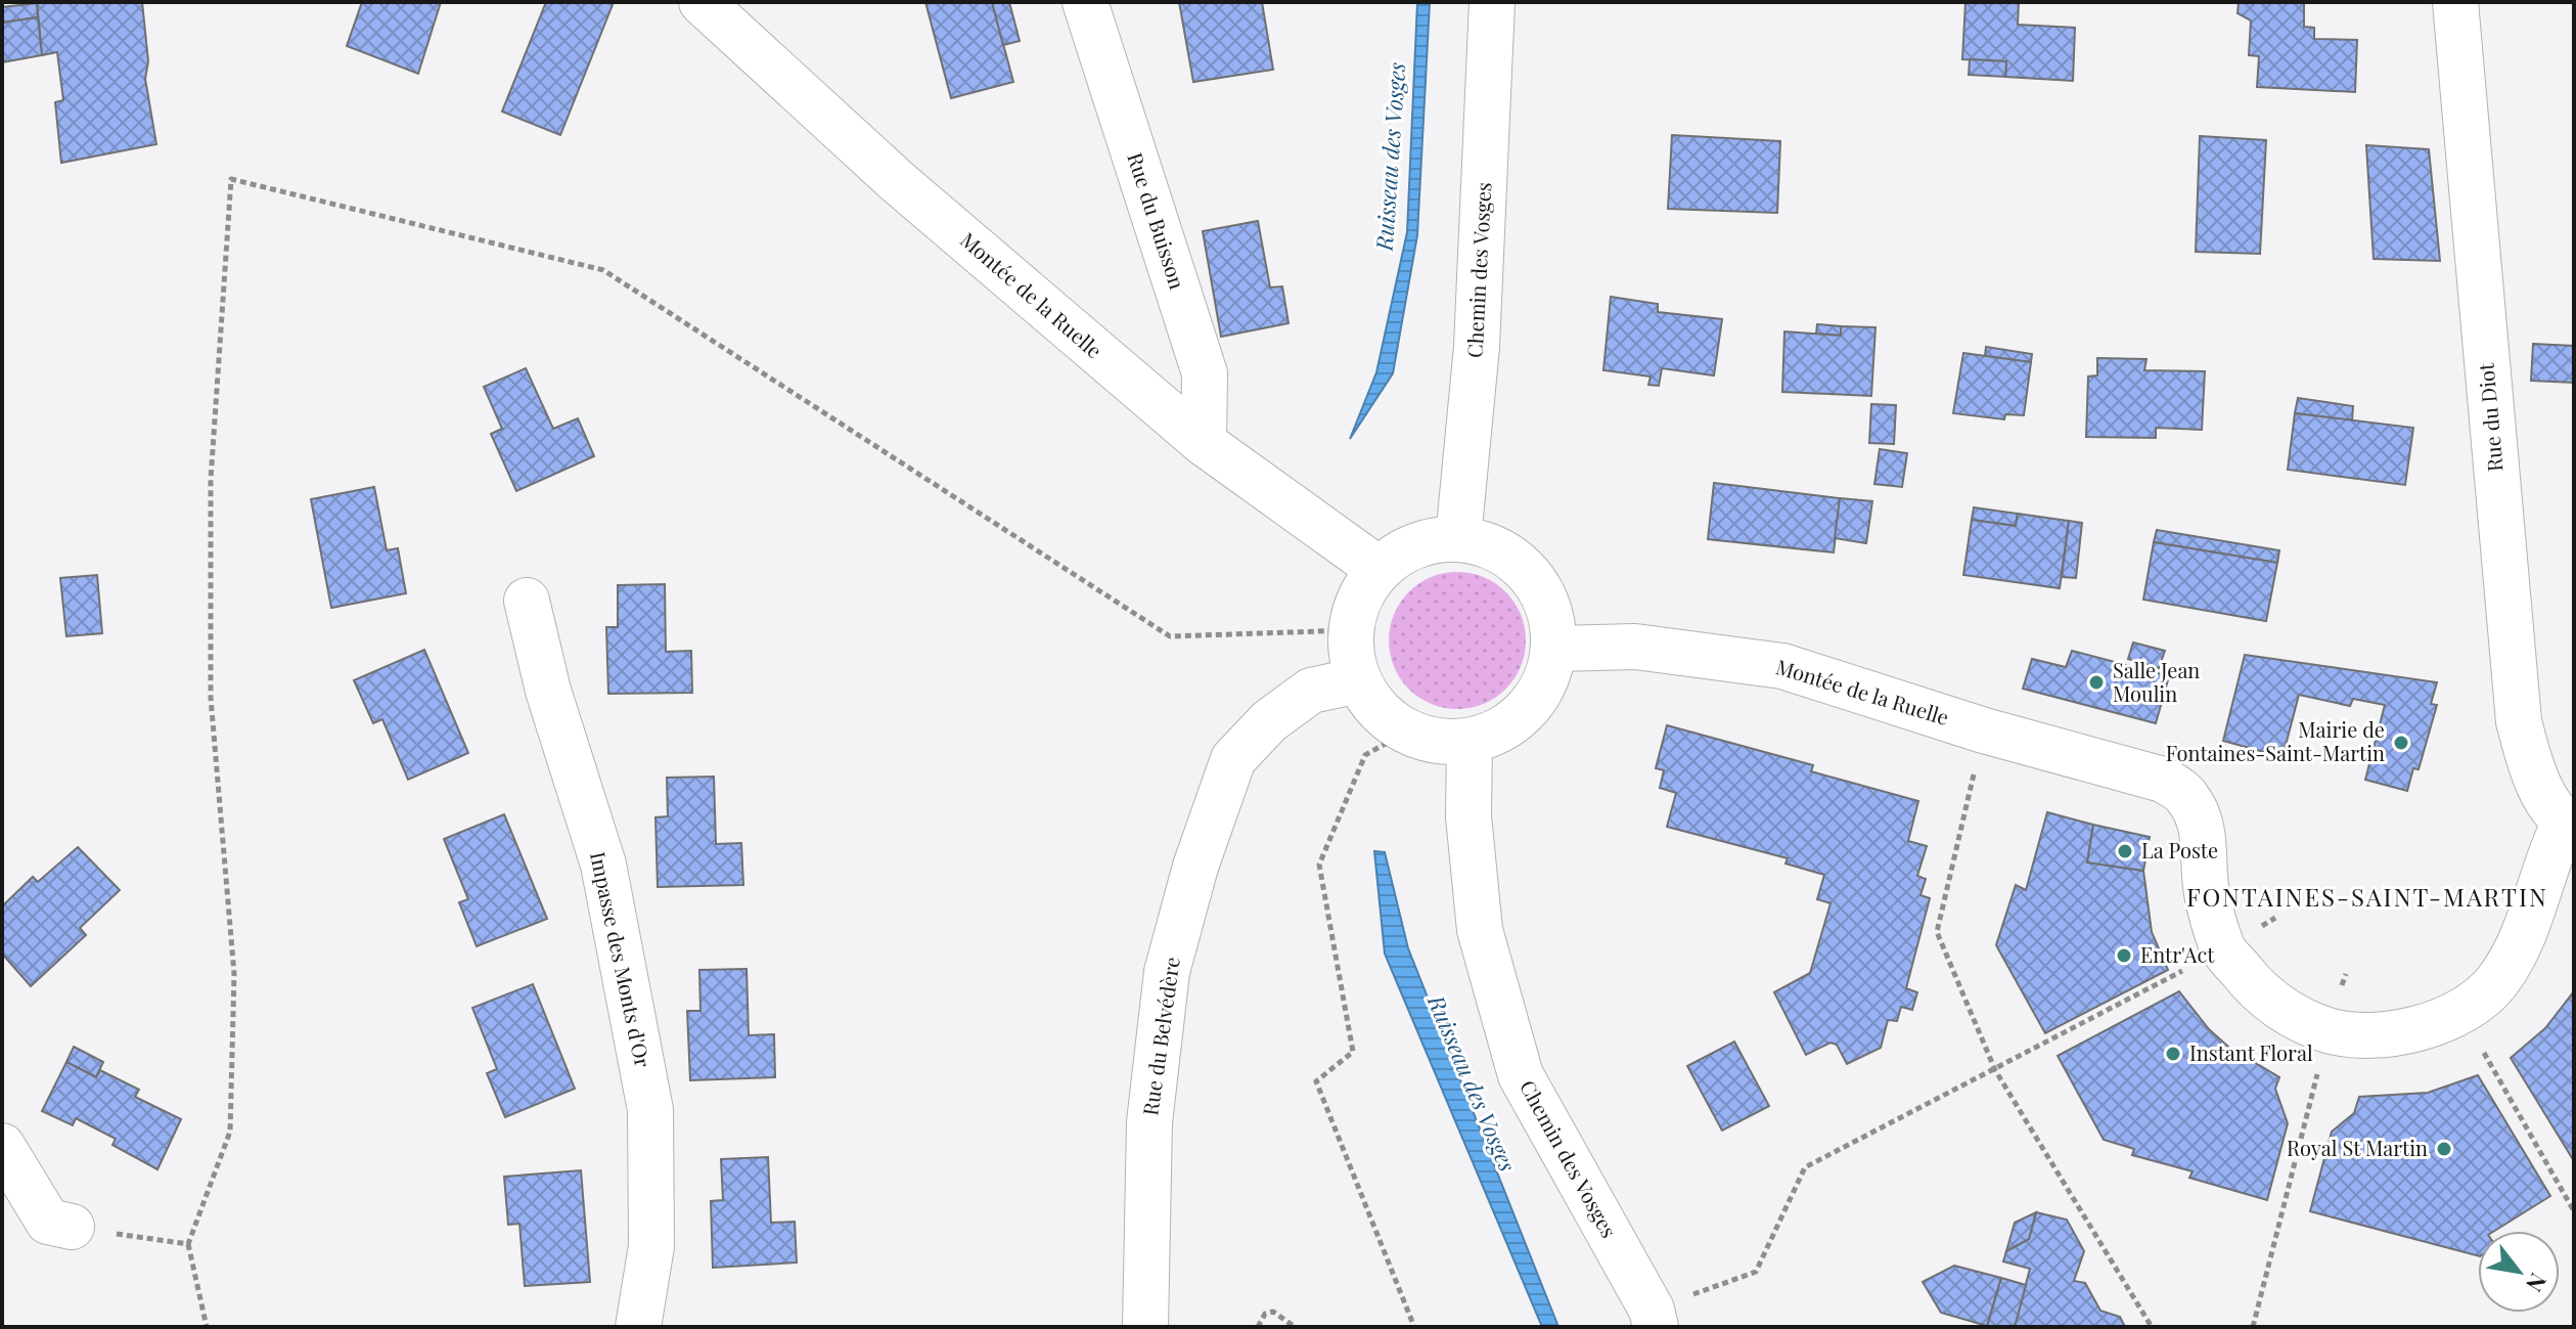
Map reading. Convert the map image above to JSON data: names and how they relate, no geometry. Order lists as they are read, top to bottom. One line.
{"streets":{"street":["Rue du Buisson","Chemin des Vosges","Montée de la Ruelle","Rue du Diot","Impasse des Monts d'Or","Rue du Belvédère"]},"crossings":[["Rue du Buisson","Montée de la Ruelle"],["Chemin des Vosges","Montée de la Ruelle"],["Chemin des Vosges","Rue du Belvédère"],["Montée de la Ruelle","Rue du Belvédère"]],"districts":["FONTAINES-SAINT-MARTIN"],"water":["Ruisseau des Vosges"],"places":["Salle Jean Moulin","Mairie de Fontaines-Saint-Martin","La Poste","Entr'Act","Instant Floral","Royal St Martin"],"north":"bottom right"}
